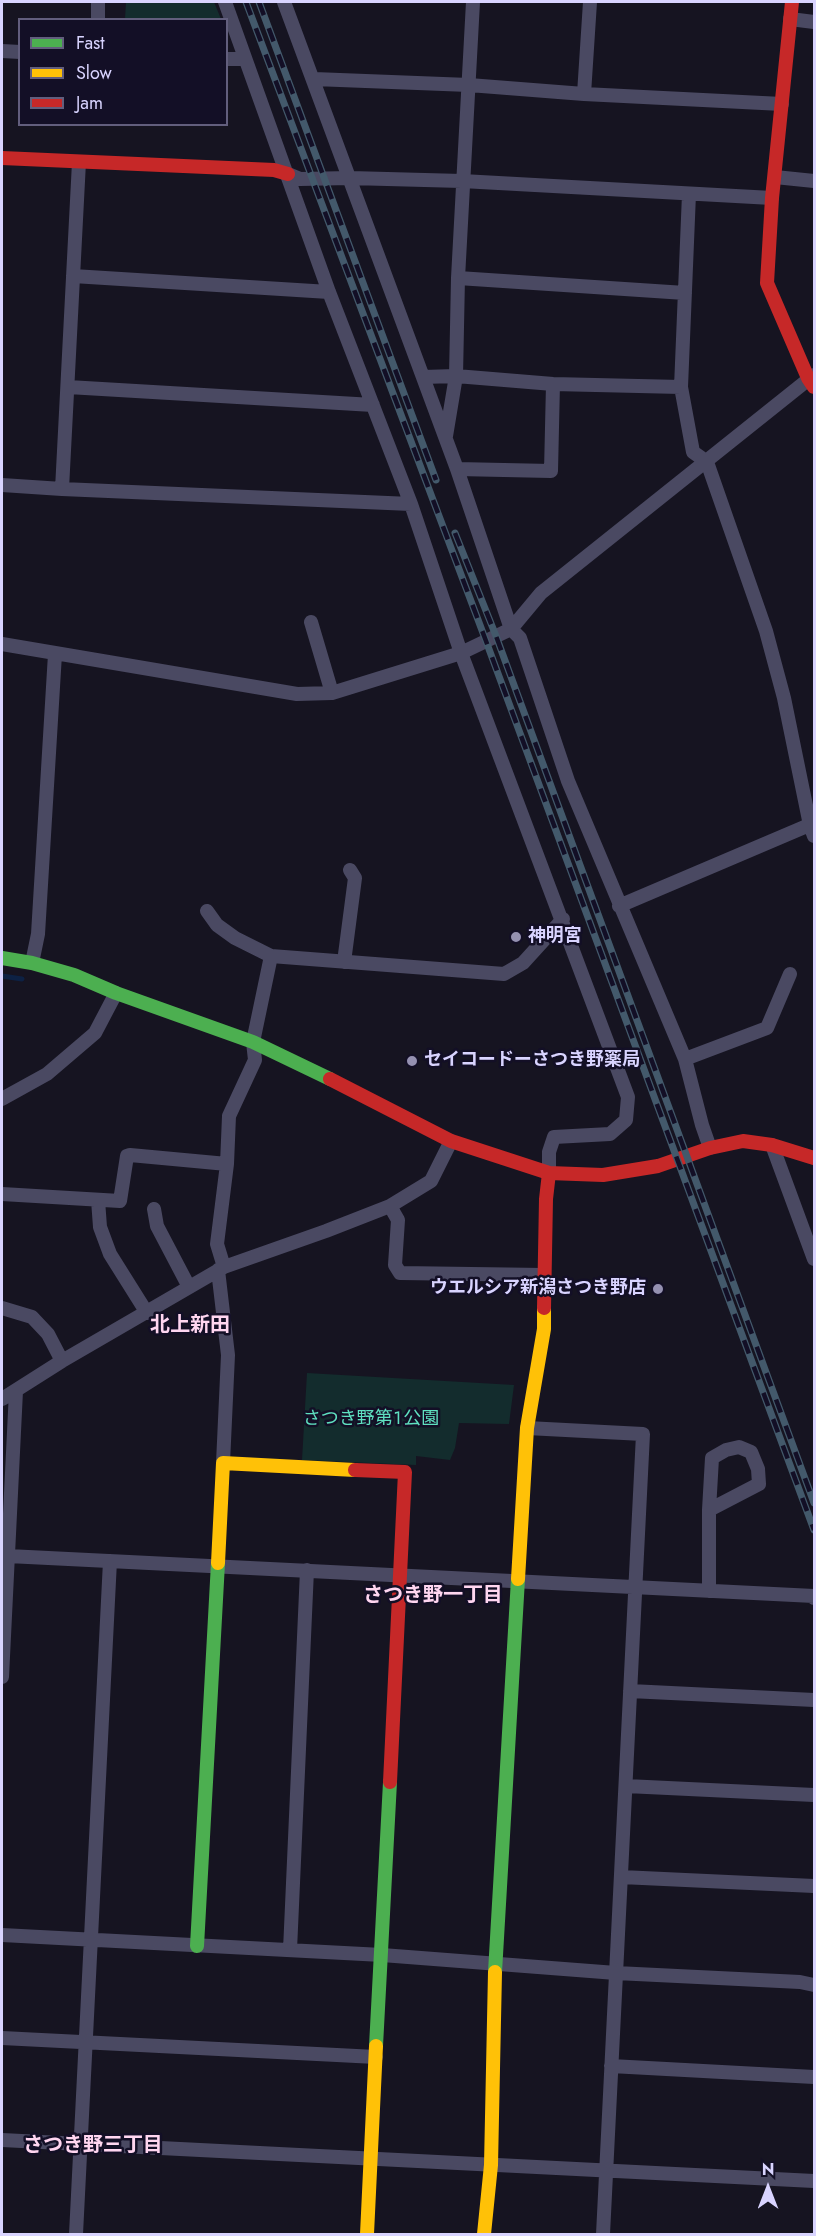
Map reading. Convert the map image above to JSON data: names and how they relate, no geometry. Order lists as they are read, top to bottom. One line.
{"districts":["北上新田","さつき野一丁目","さつき野三丁目"],"parks":["さつき野第１公園"],"places":["神明宮","セイコードーさつき野薬局","ウエルシア新潟さつき野店"],"legend":["Fast","Slow","Jam"],"north":"top"}
